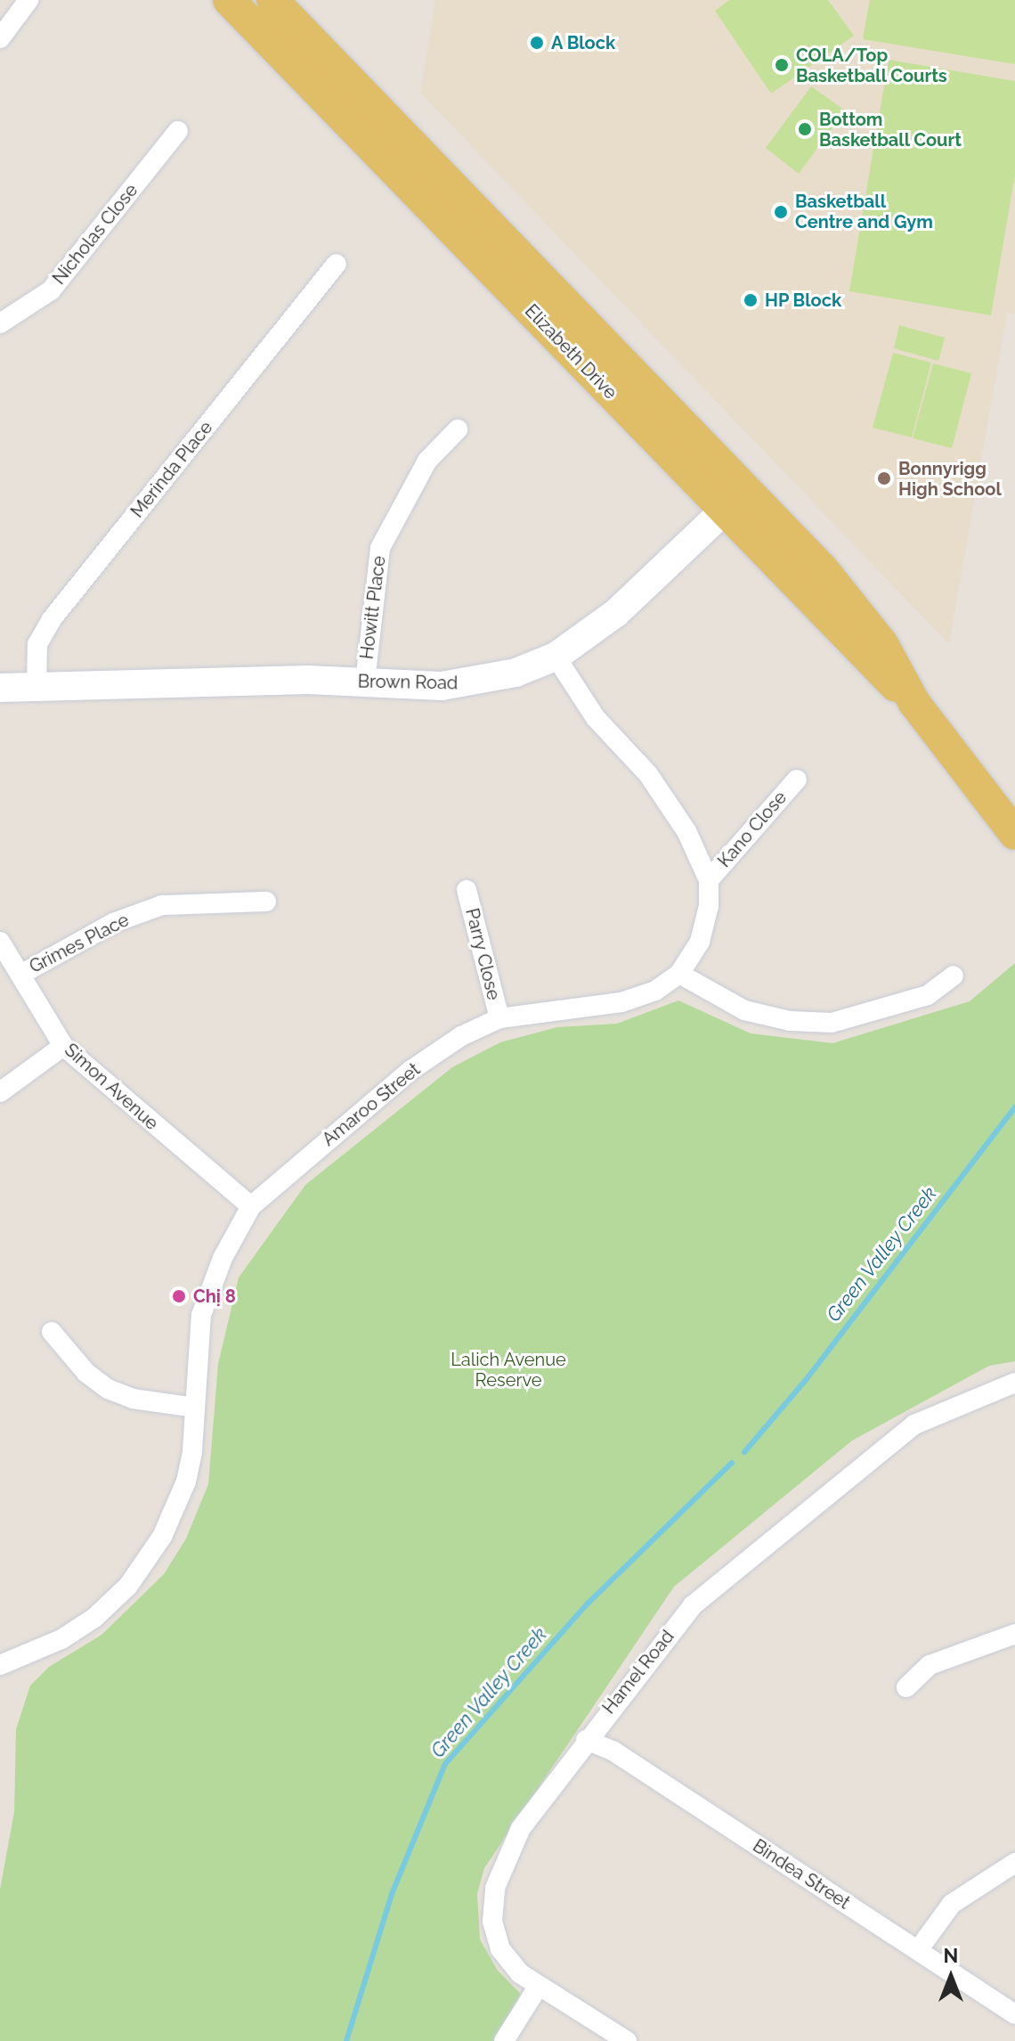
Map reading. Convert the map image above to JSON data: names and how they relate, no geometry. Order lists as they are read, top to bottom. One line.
{"streets":{"main road":["Elizabeth Drive"],"street":["Nicholas Close","Merinda Place","Howitt Place","Brown Road","Kano Close","Grimes Place","Parry Close","Simon Avenue","Amaroo Street","Hamel Road","Bindea Street"]},"crossings":[["Elizabeth Drive","Brown Road"],["Merinda Place","Brown Road"],["Howitt Place","Brown Road"],["Brown Road","Amaroo Street"],["Kano Close","Amaroo Street"],["Grimes Place","Simon Avenue"],["Parry Close","Amaroo Street"],["Simon Avenue","Amaroo Street"],["Hamel Road","Bindea Street"]],"water":["Green Valley Creek"],"parks":["Lalich Avenue Reserve"],"places":["A Block","COLA/Top Basketball Courts","Bottom Basketball Court","Basketball Centre and Gym","HP Block","Bonnyrigg High School","Chị 8"],"north":"top"}
